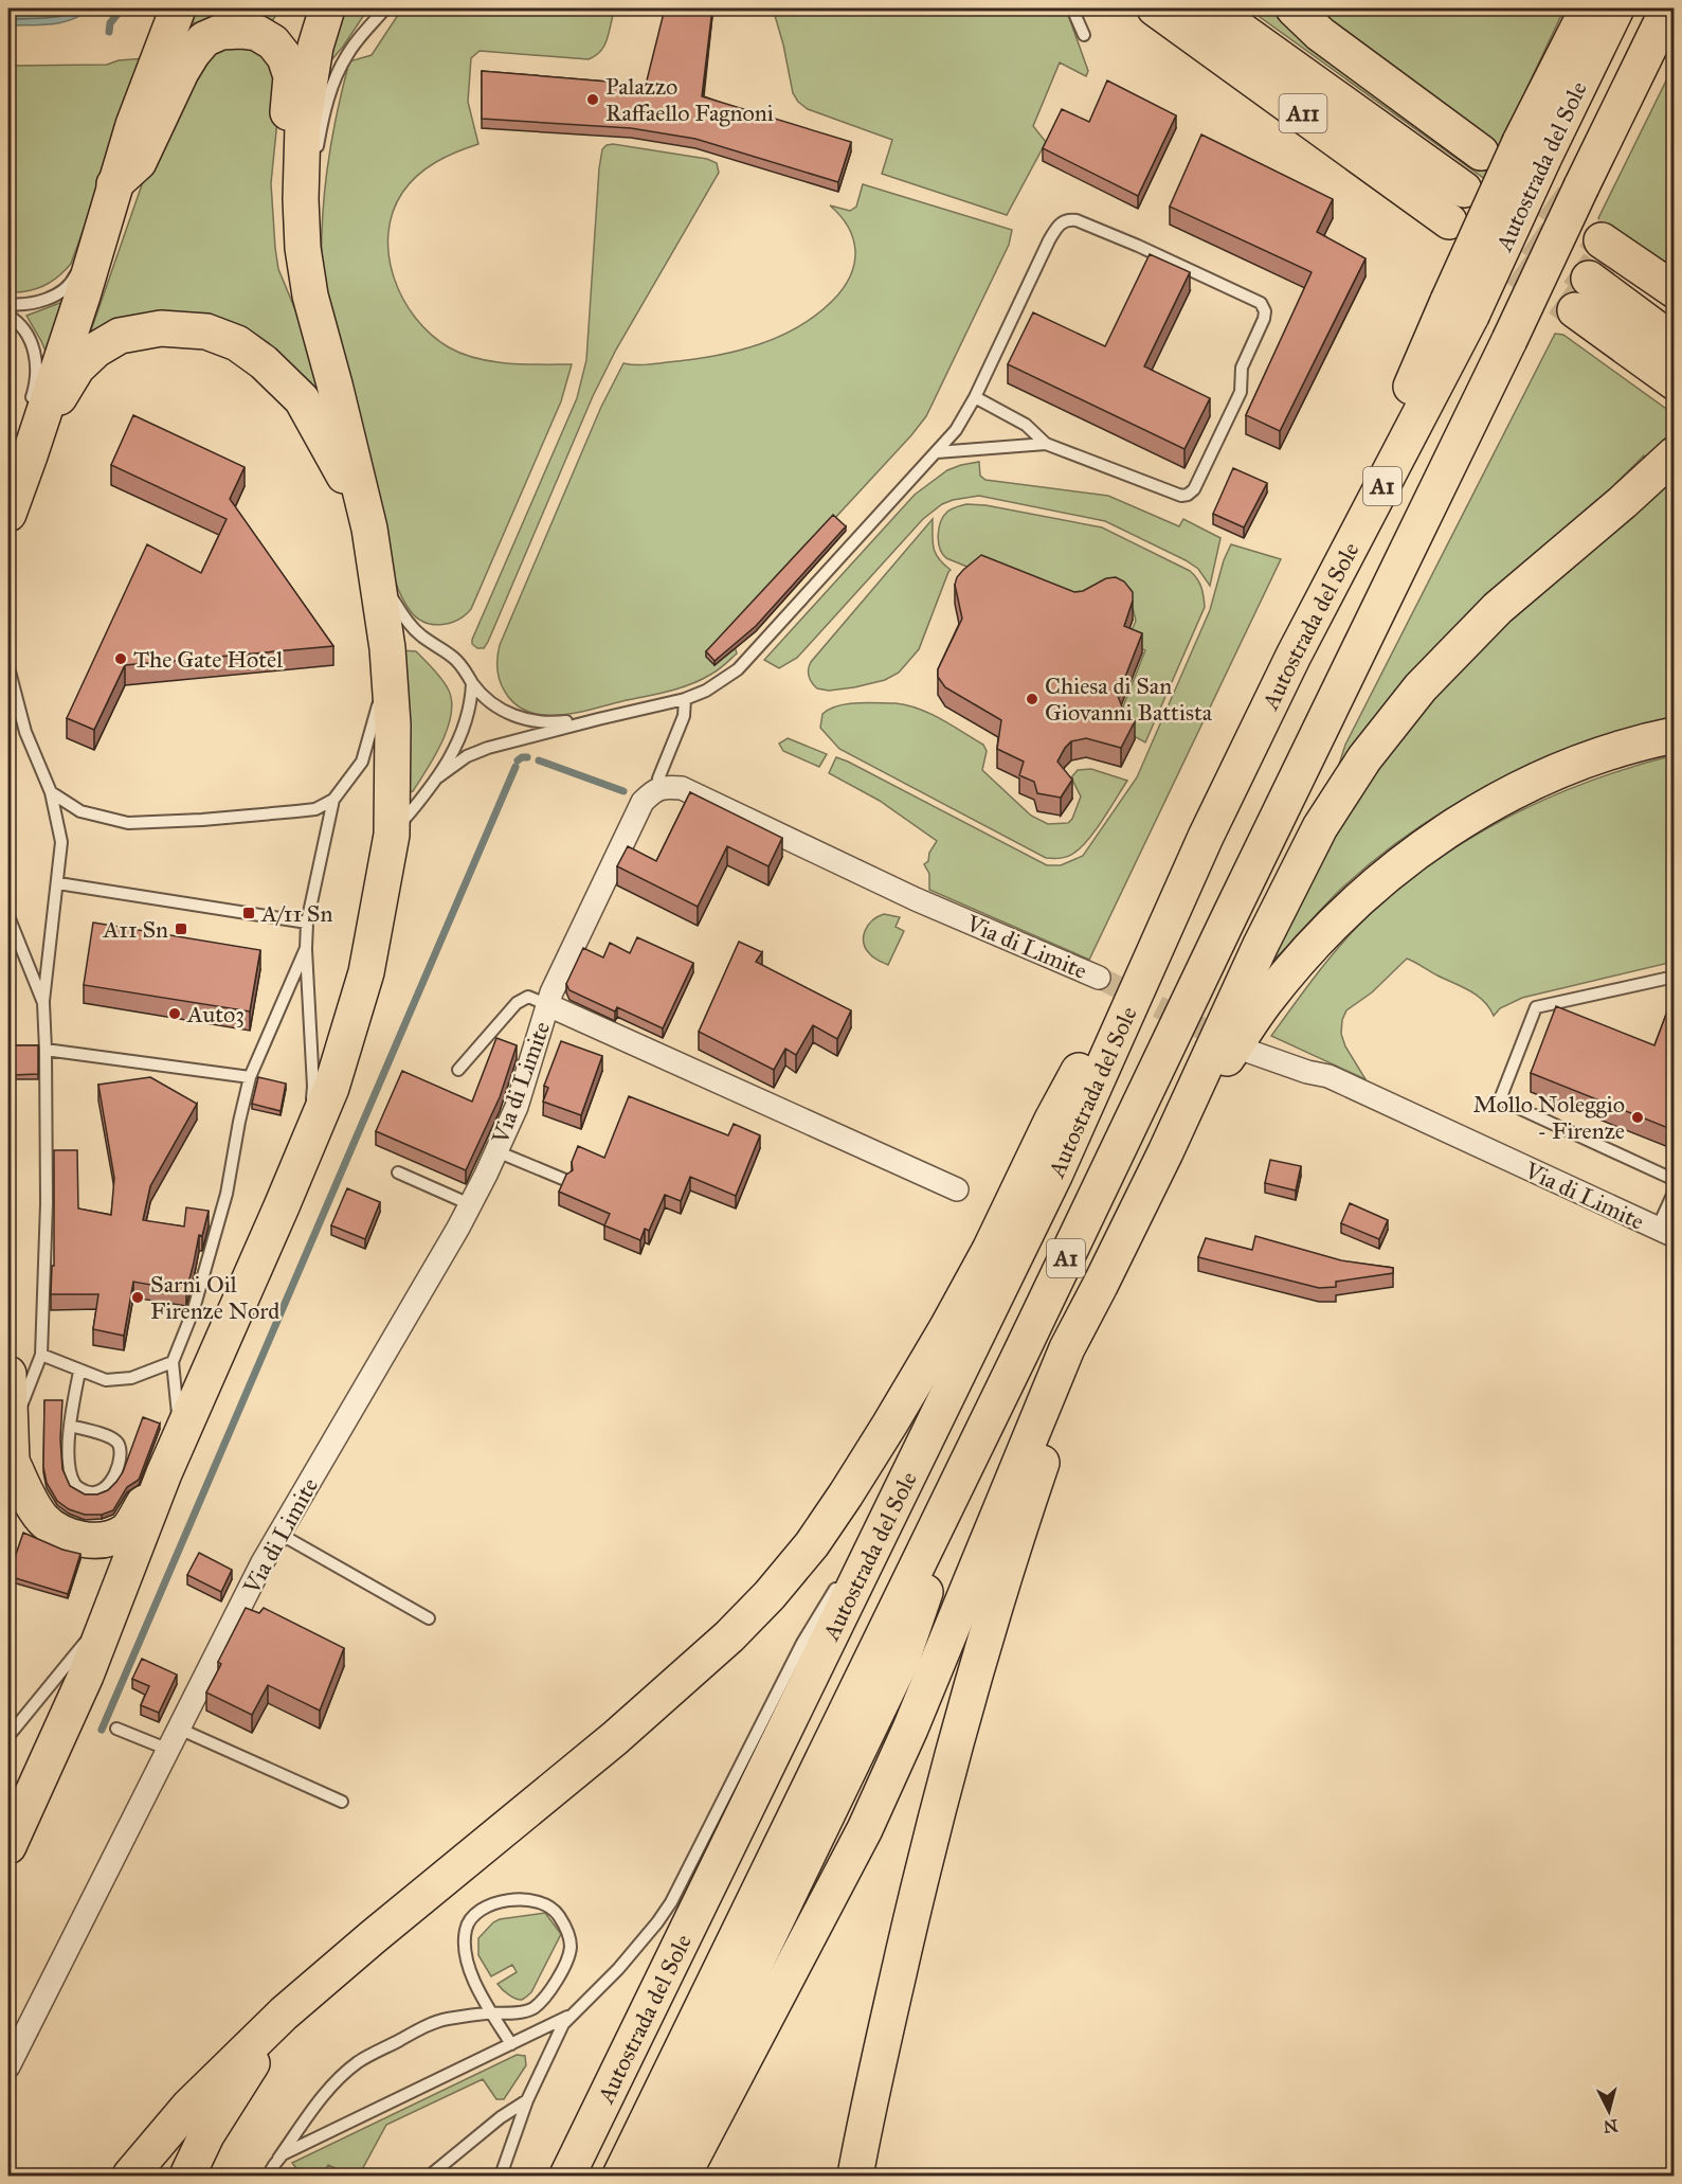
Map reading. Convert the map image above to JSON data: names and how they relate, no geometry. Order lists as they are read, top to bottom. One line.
{"streets":{"highway":["A11","Autostrada del Sole","A1"],"street":["Via di Limite"]},"places":{"other":["Palazzo Raffaello Fagnoni","The Gate Hotel","Chiesa di San Giovanni Battista","Auto3","Mollo Noleggio - Firenze","Sarni Oil Firenze Nord"],"transit":["A/11 Sn","A11 Sn"]},"north":"bottom"}
